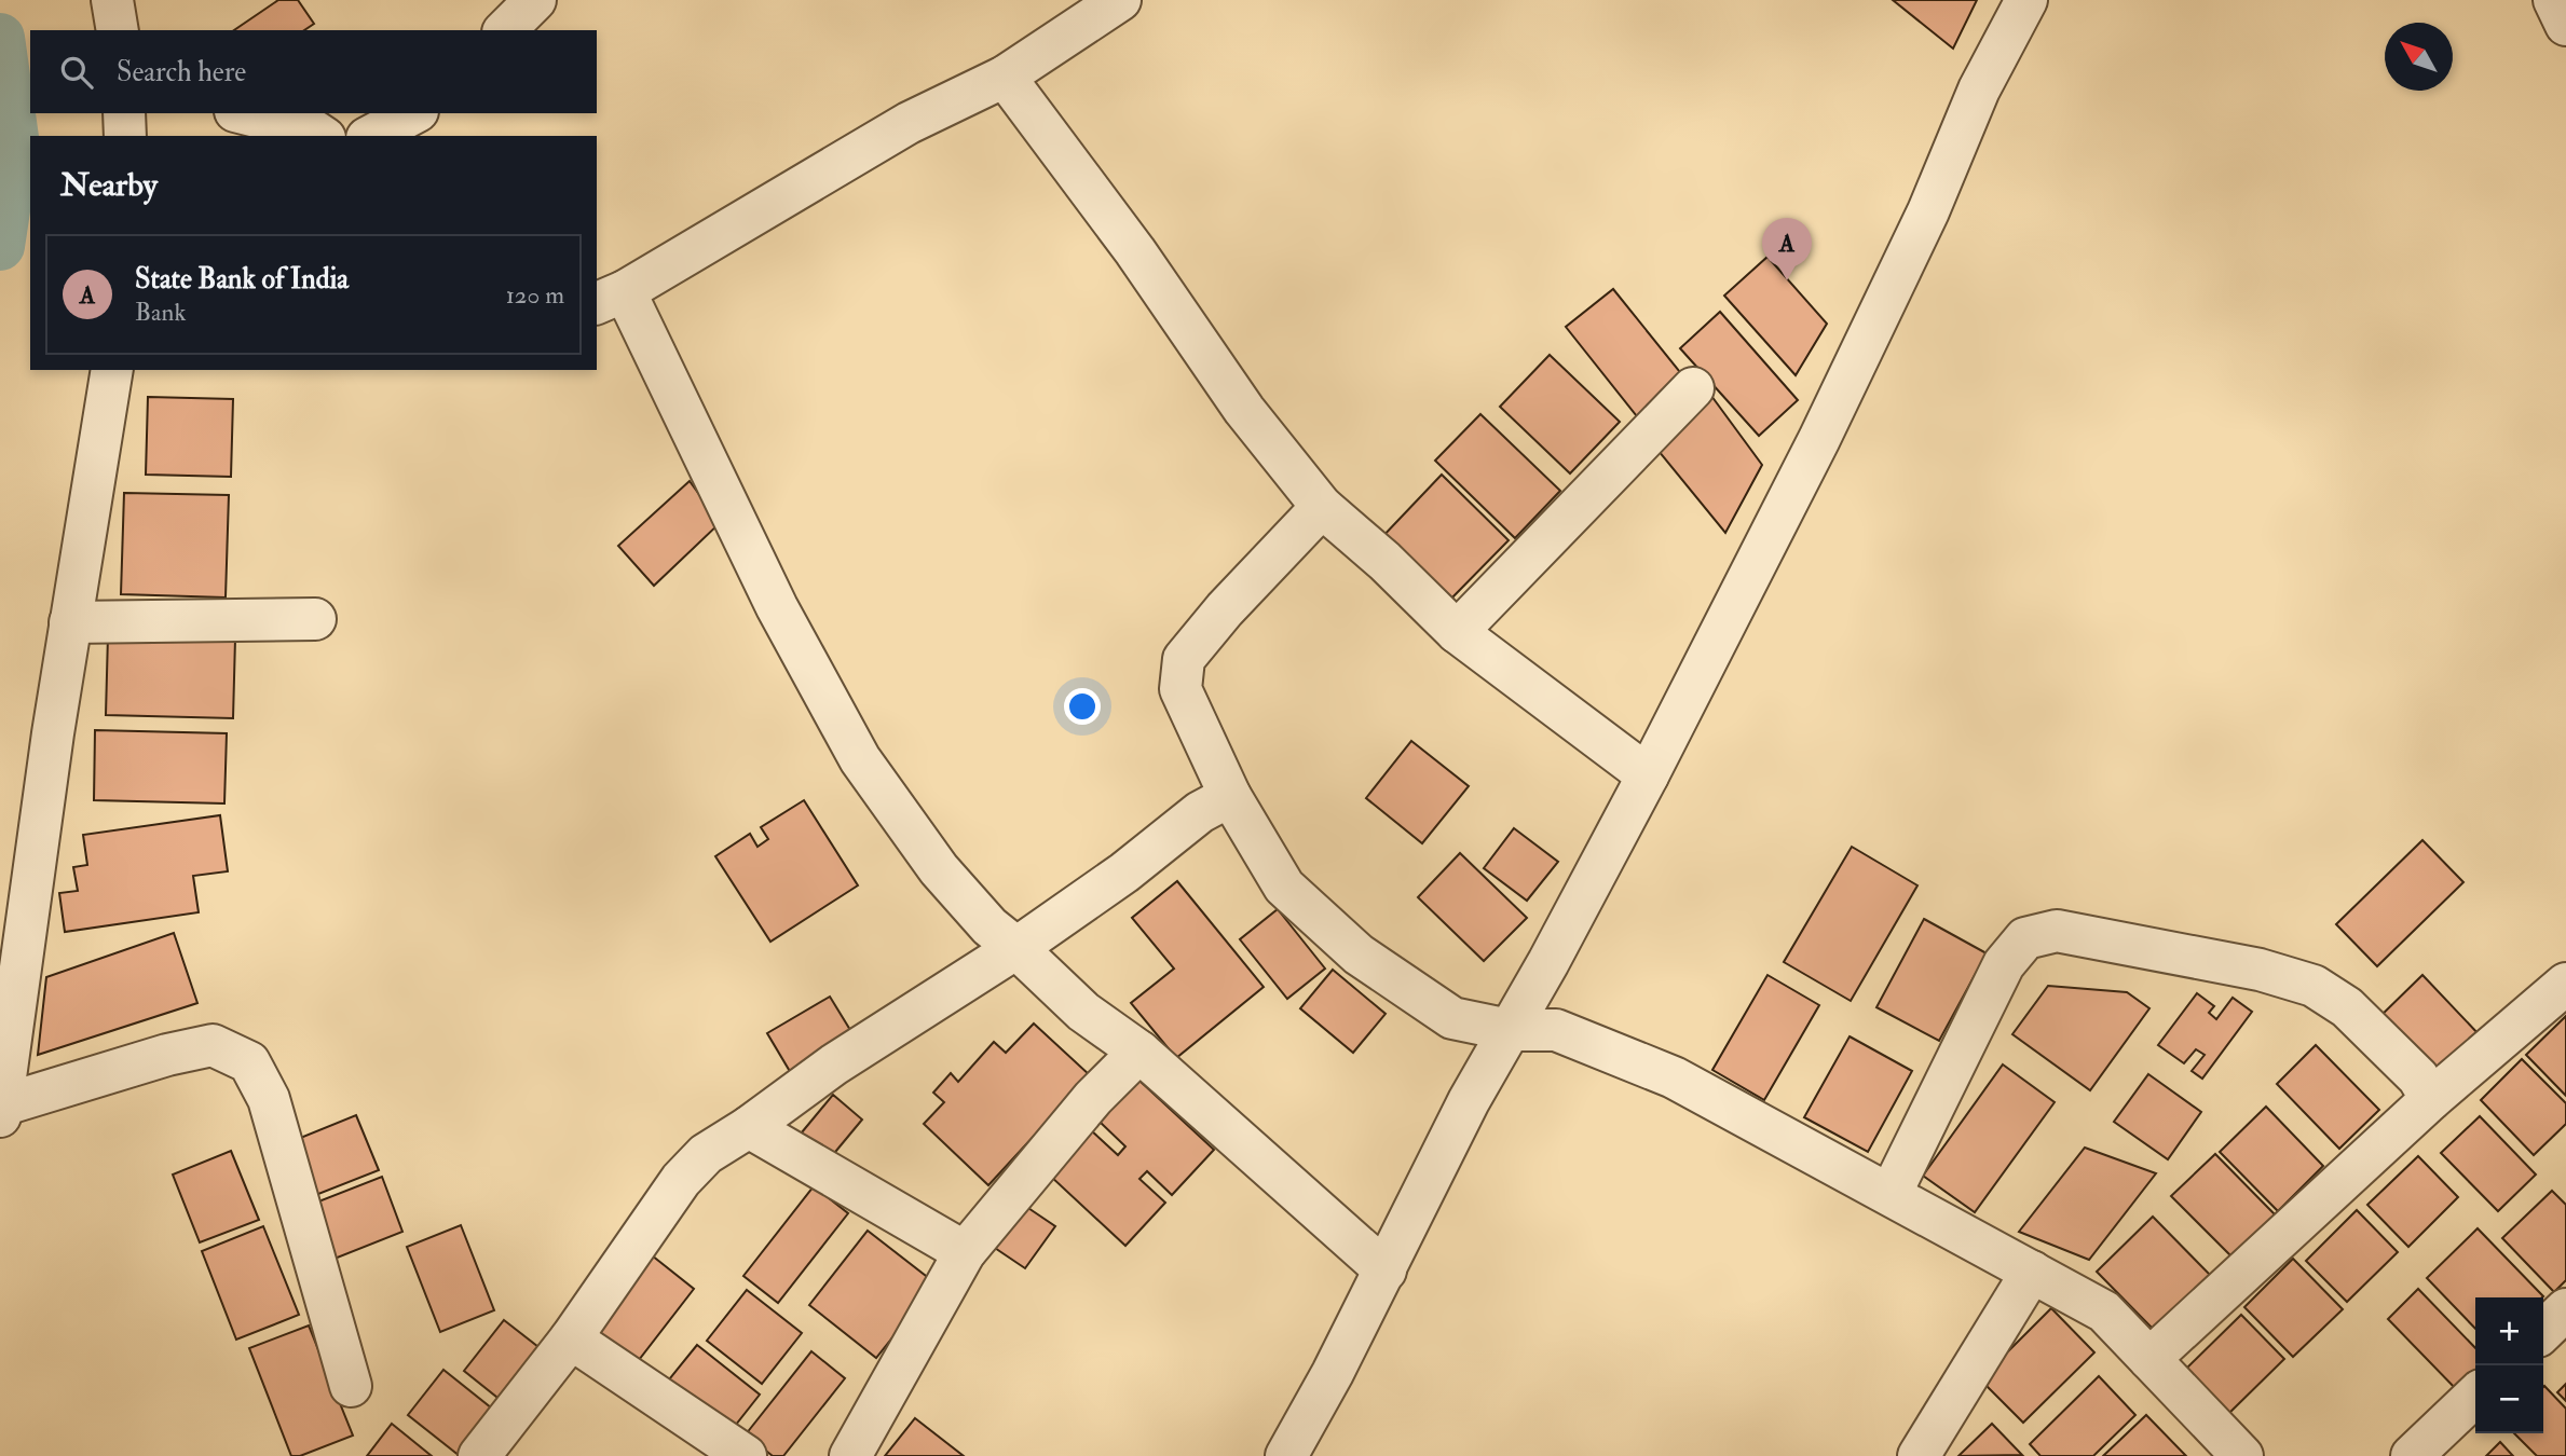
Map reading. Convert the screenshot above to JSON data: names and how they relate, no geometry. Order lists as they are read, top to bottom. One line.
{"north":"top left","page":{"search":"Search here","heading":"Nearby","pins":"A","list":[{"mark":"A","name":"State Bank of India","note":"Bank","value":"120 m"}],"map_buttons":["+","−"]}}
